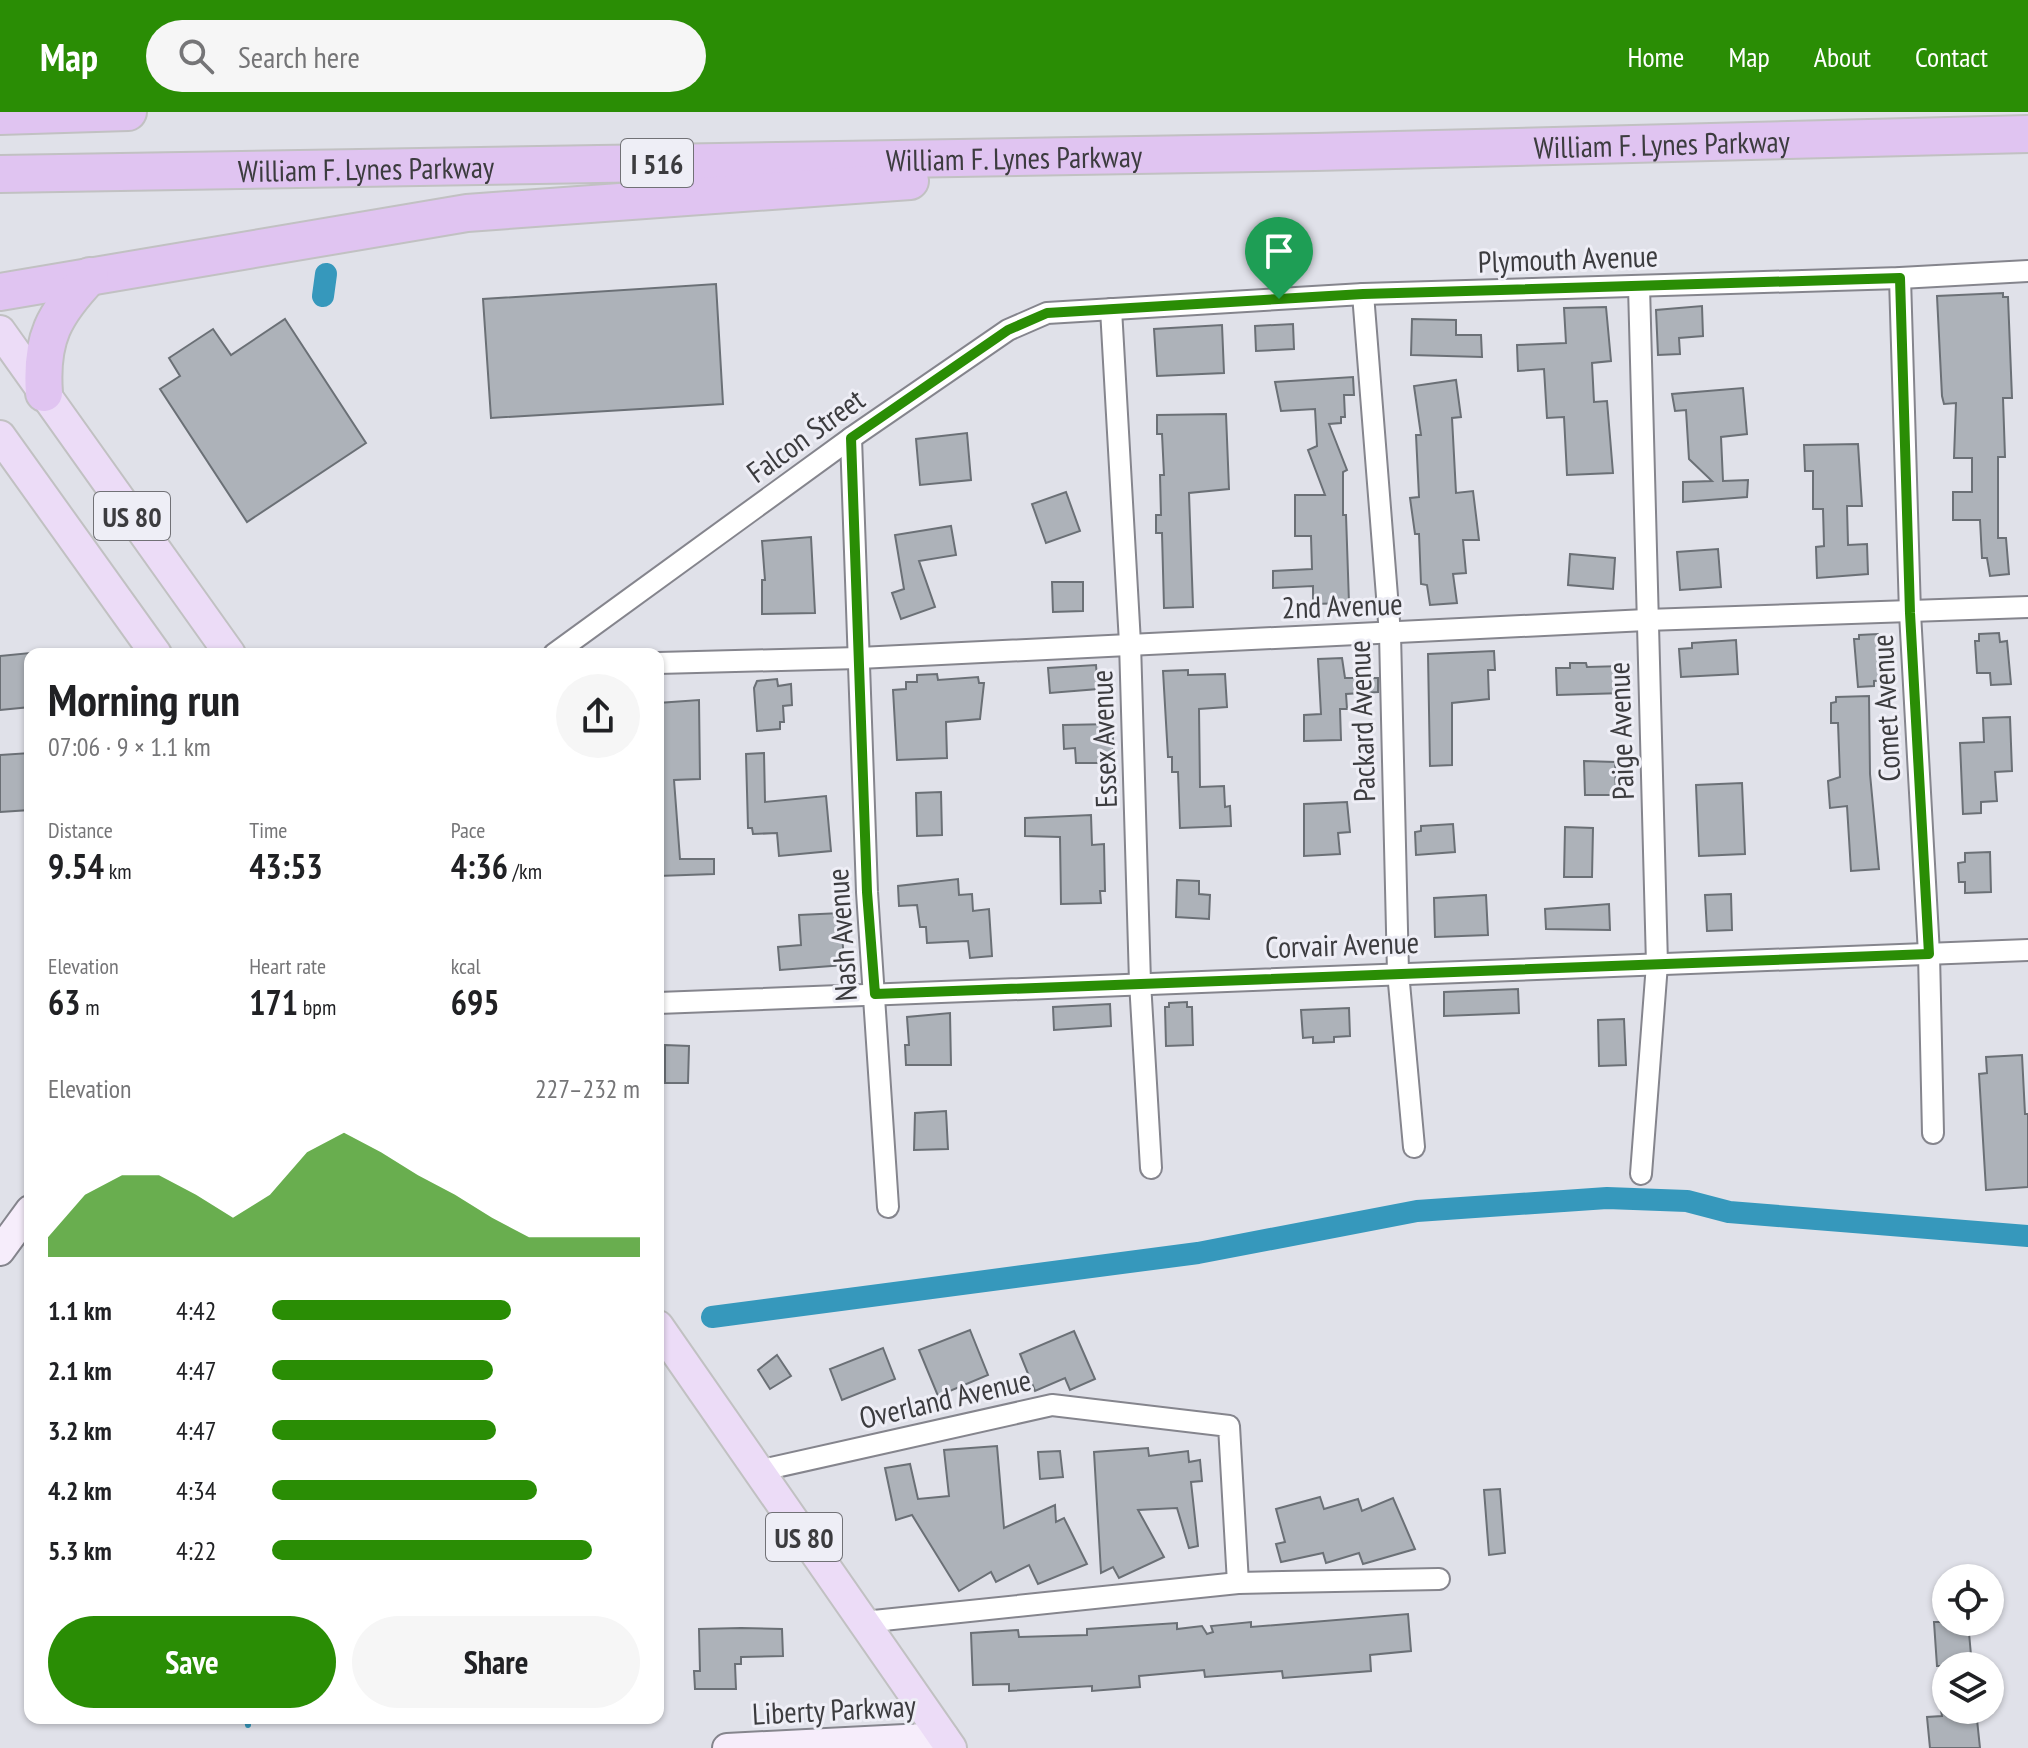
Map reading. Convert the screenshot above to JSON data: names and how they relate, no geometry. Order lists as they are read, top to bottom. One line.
{"streets":{"highway":["William F. Lynes Parkway","I 516"],"main road":["US 80"],"street":["Plymouth Avenue","Falcon Street","2nd Avenue","Comet Avenue","Packard Avenue","Paige Avenue","Essex Avenue","Nash Avenue","Corvair Avenue","Overland Avenue","Liberty Parkway"]},"crossings":[["Plymouth Avenue","Falcon Street"],["Plymouth Avenue","Comet Avenue"],["Plymouth Avenue","Packard Avenue"],["Plymouth Avenue","Paige Avenue"],["Plymouth Avenue","Essex Avenue"],["Falcon Street","Essex Avenue"],["Falcon Street","Nash Avenue"],["US 80","Overland Avenue"],["US 80","Liberty Parkway"],["2nd Avenue","Comet Avenue"],["2nd Avenue","Packard Avenue"],["2nd Avenue","Paige Avenue"],["2nd Avenue","Essex Avenue"],["2nd Avenue","Nash Avenue"],["Comet Avenue","Corvair Avenue"],["Packard Avenue","Corvair Avenue"],["Paige Avenue","Corvair Avenue"],["Essex Avenue","Corvair Avenue"],["Nash Avenue","Corvair Avenue"]],"page":{"header":"Map","search":"Search here","nav":["Home","Map","About","Contact"],"heading":["Morning run","07:06 · 9 × 1.1 km"],"stats":[["Distance","9.54 km"],["Time","43:53"],["Pace","4:36 /km"],["Elevation","63 m"],["Heart rate","171 bpm"],["kcal","695"]],"chart":["Elevation","227–232 m"],"list":[{"name":"1.1 km","note":"4:42"},{"name":"2.1 km","note":"4:47"},{"name":"3.2 km","note":"4:47"},{"name":"4.2 km","note":"4:34"},{"name":"5.3 km","note":"4:22"}],"buttons":["Save","Share"]}}
